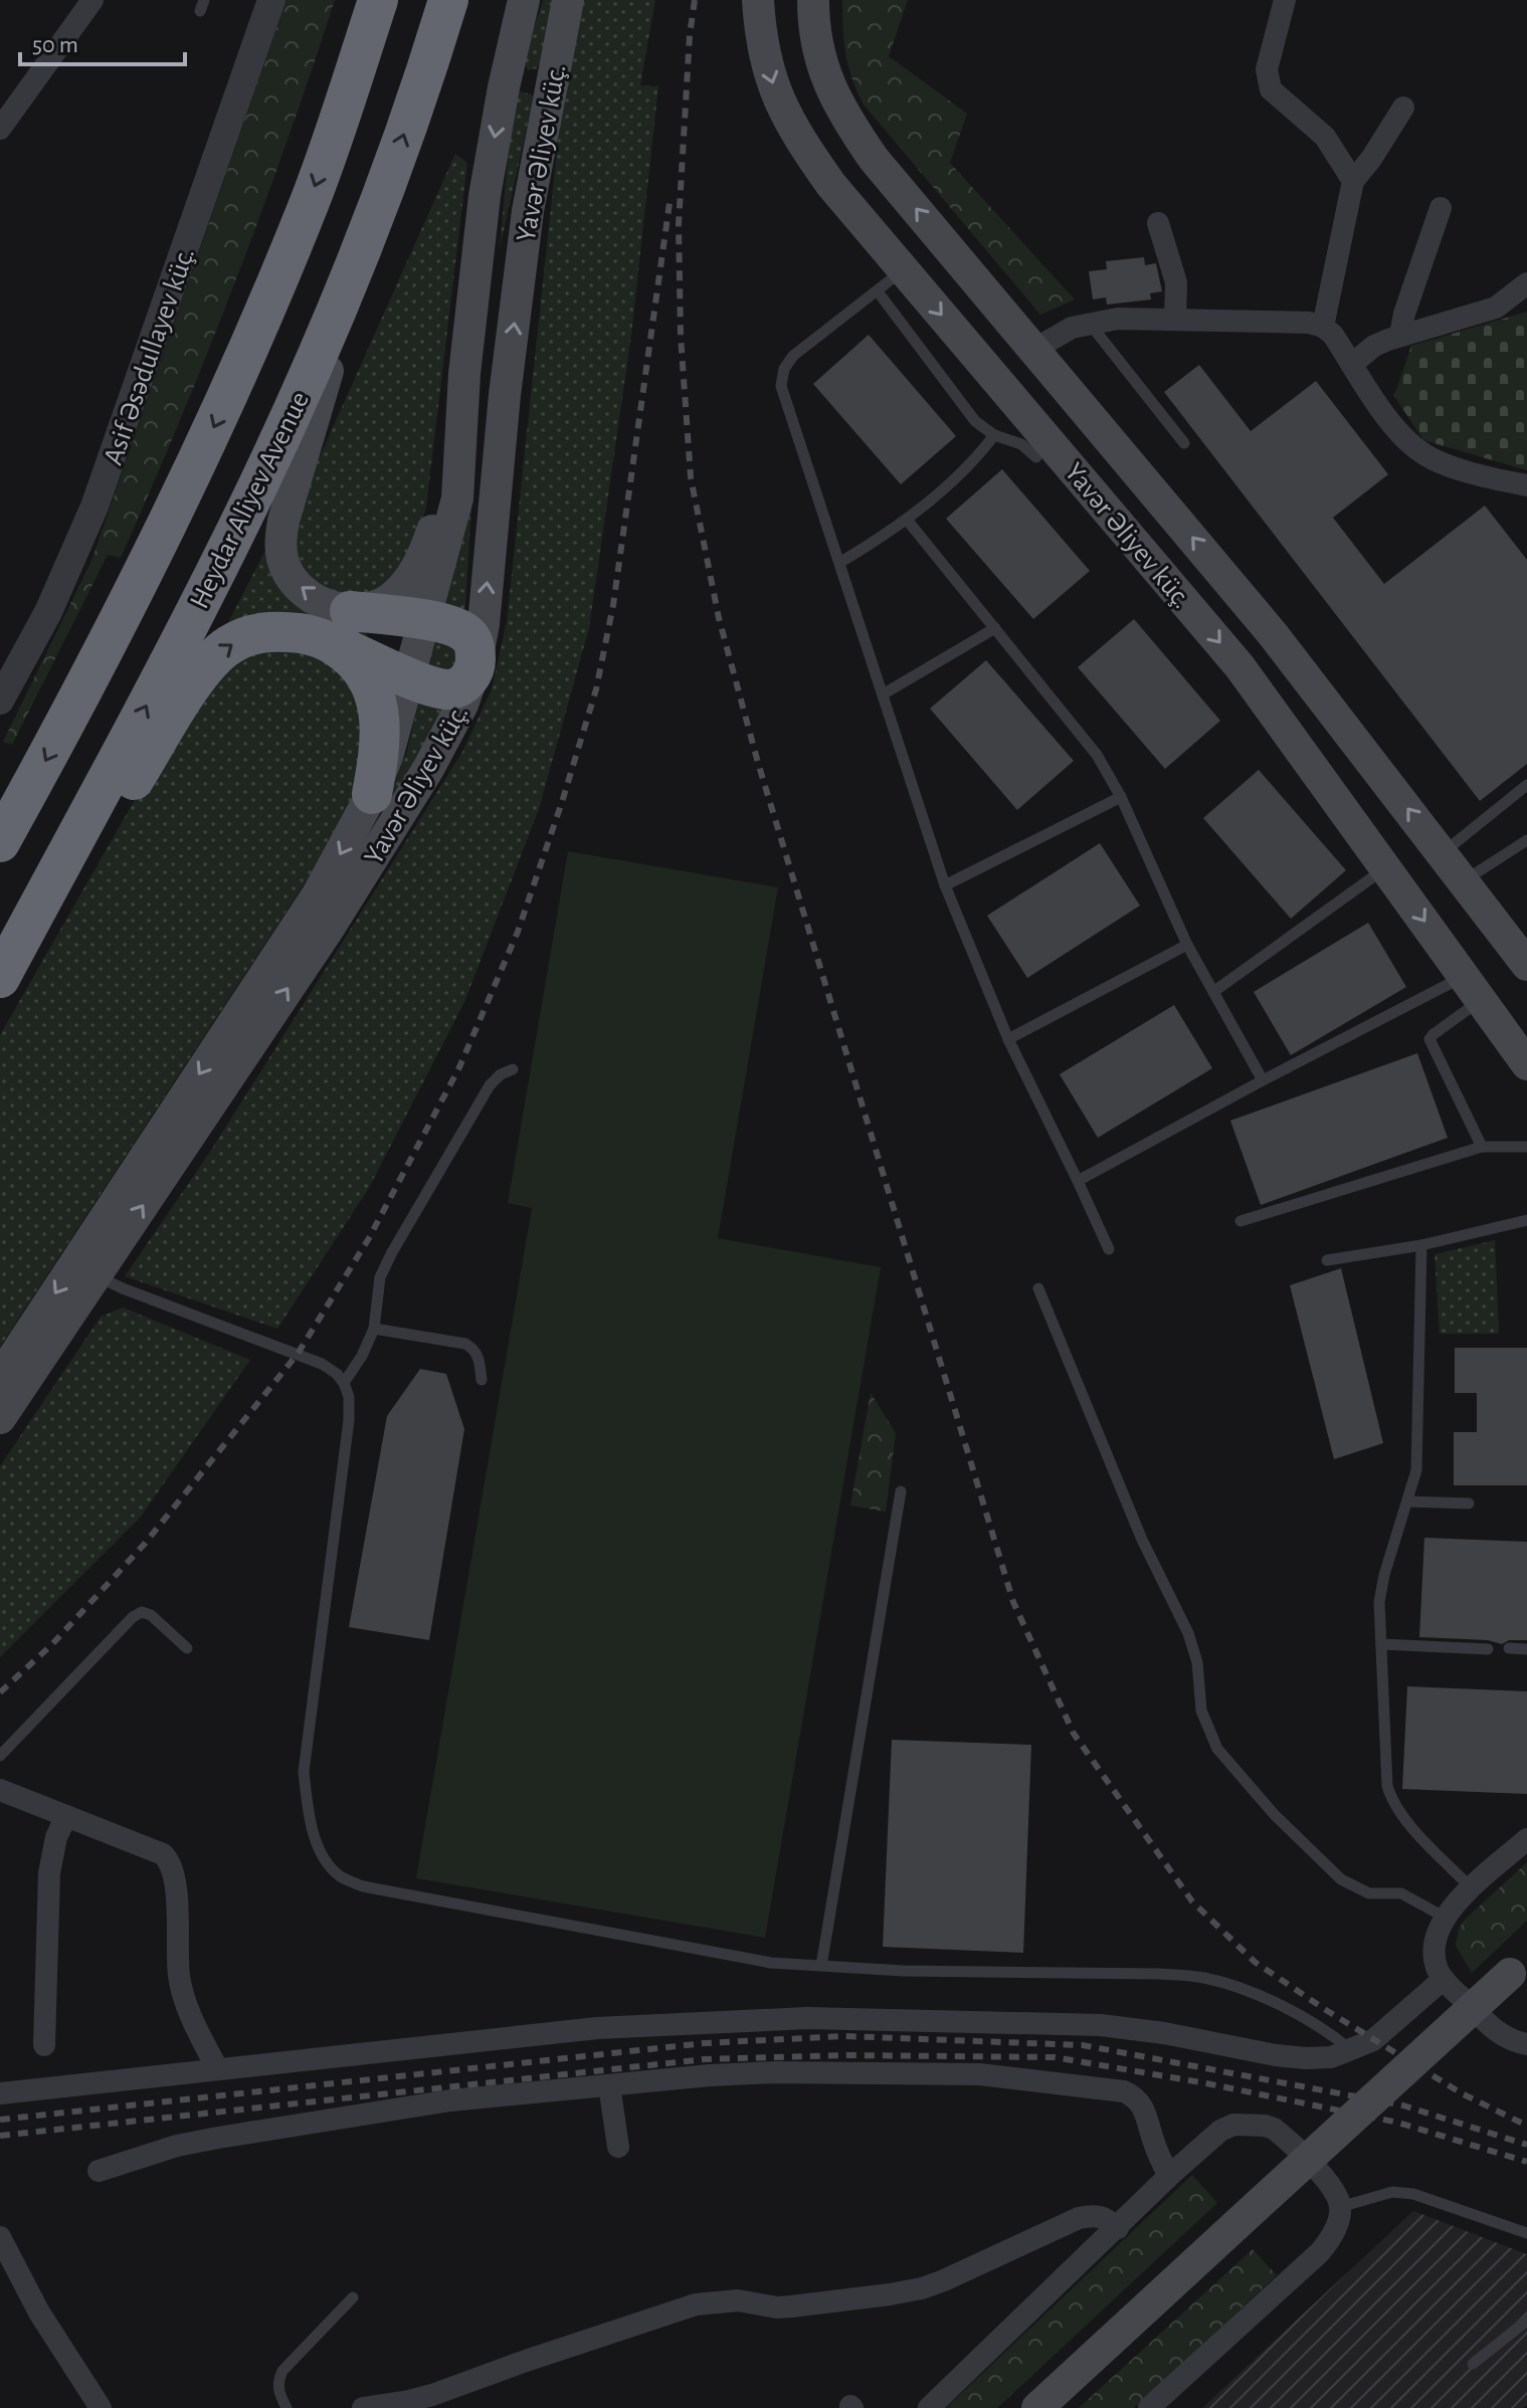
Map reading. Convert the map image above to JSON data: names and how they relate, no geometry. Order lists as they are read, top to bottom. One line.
{"streets":{"highway":["Heydar Aliyev Avenue"],"main road":["Yavər Əliyev küç."],"street":["Asif Əsədullayev küç."]},"scale_bar":"50 m"}
